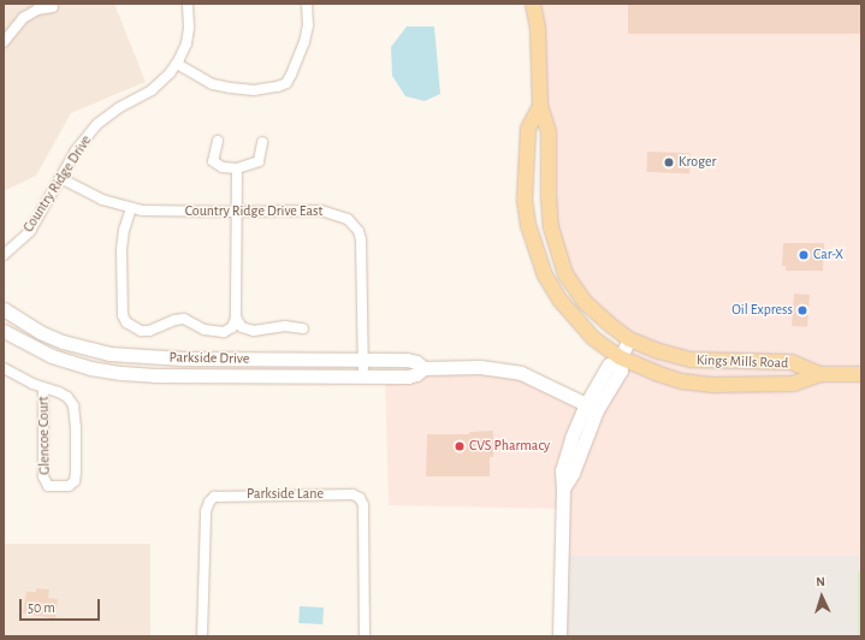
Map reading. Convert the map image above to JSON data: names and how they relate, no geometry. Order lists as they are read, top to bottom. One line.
{"streets":{"main road":["Kings Mills Road"],"street":["Country Ridge Drive","Country Ridge Drive East","Parkside Drive","Glencoe Court","Parkside Lane"]},"crossings":[["Country Ridge Drive","Country Ridge Drive East"],["Country Ridge Drive East","Parkside Drive"]],"places":["Kroger","Car-X","Oil Express","CVS Pharmacy"],"scale_bar":"50 m","north":"top"}
